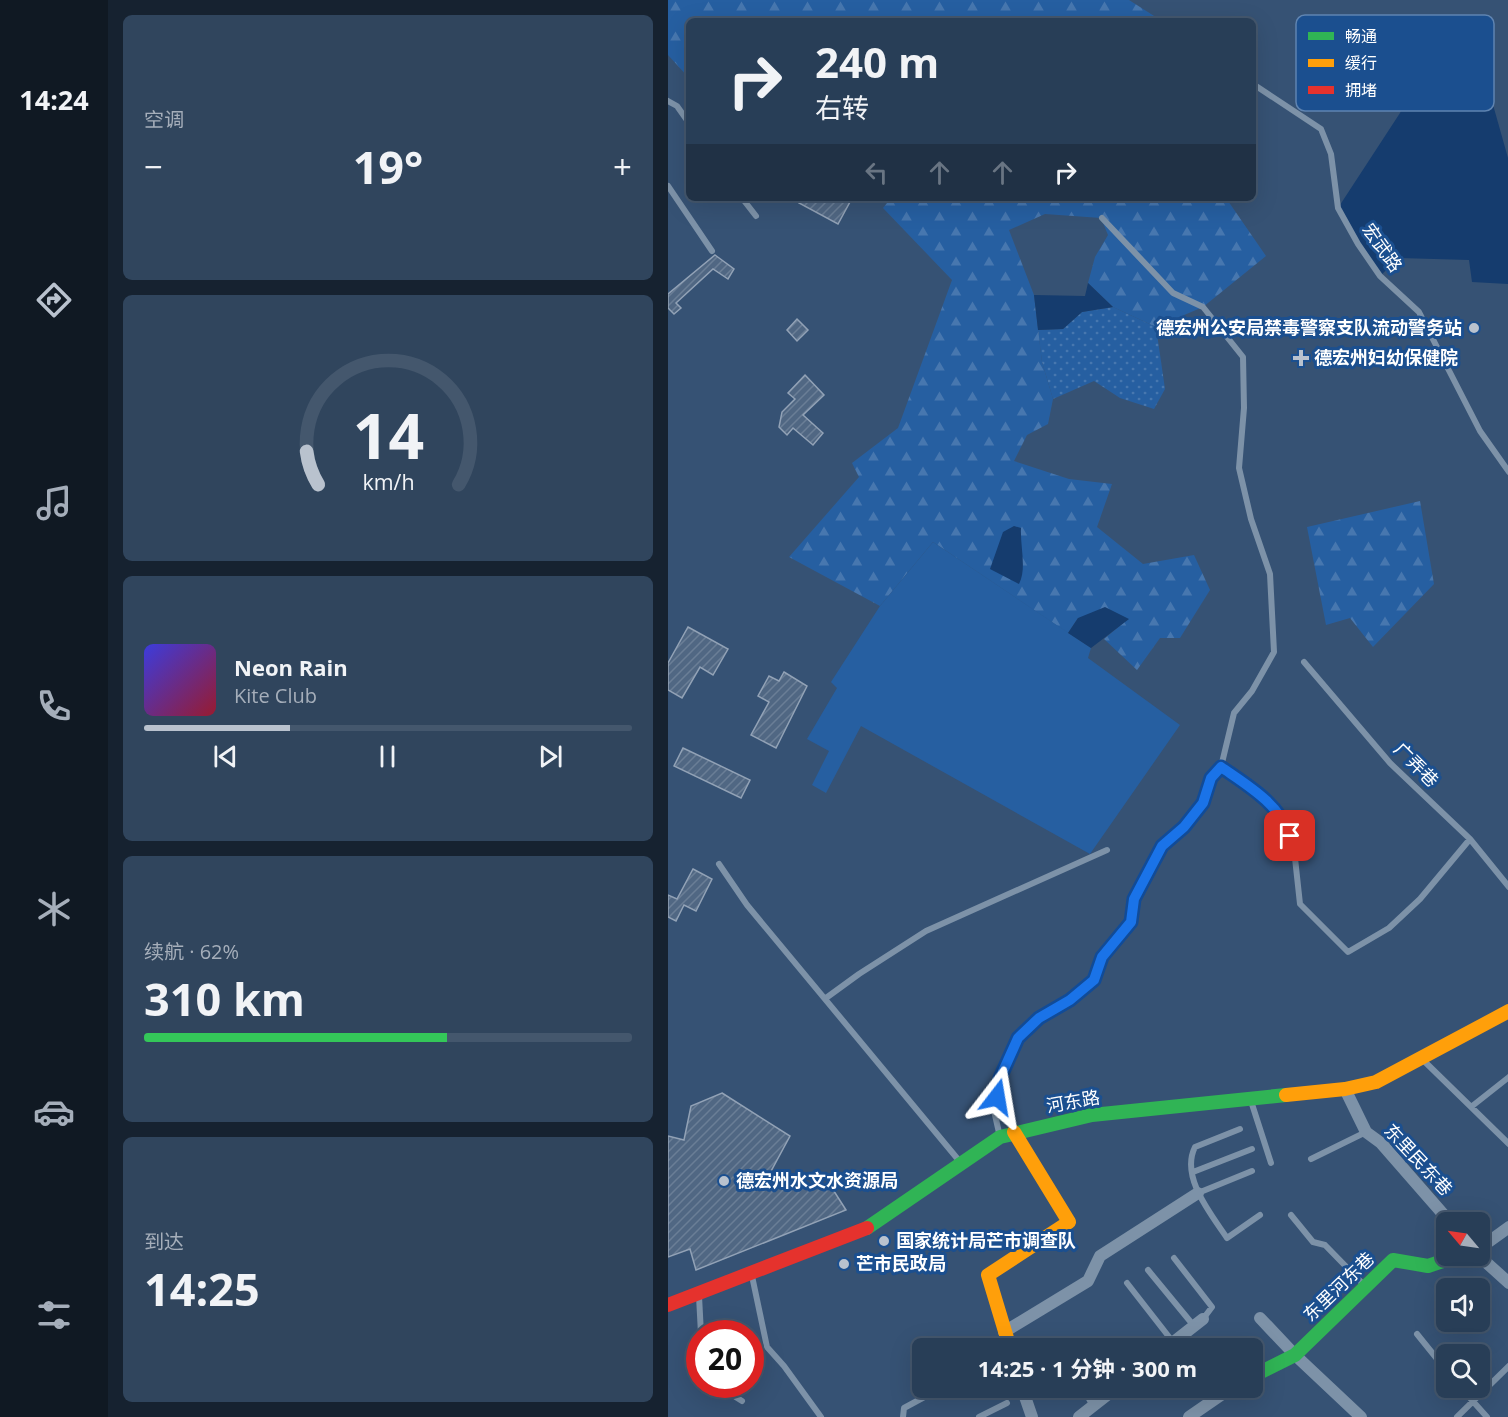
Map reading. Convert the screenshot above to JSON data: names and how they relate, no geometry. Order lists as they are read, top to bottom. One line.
{"streets":{"main road":["河东路","东里河东巷"],"street":["东里民东巷"],"lane":["宏武路","广弄巷"]},"crossings":[["河东路","东里民东巷"]],"places":{"other":["德宏州公安局禁毒警察支队流动警务站","德宏州水文水资源局","国家统计局芒市调查队","芒市民政局"],"health":["德宏州妇幼保健院"]},"legend":["畅通","缓行","拥堵"],"north":"top left","page":{"tabs":"14:24","tile":["空调",["续航 · 62%","310 km"],["到达","14:25"]],"turn":["240 m","右转"],"heat":["−","19°","+"],"song":["Neon Rain","Kite Club"],"limit":"20","trip":"14:25 · 1 分钟 · 300 m","gauge":["14","km/h"]}}
